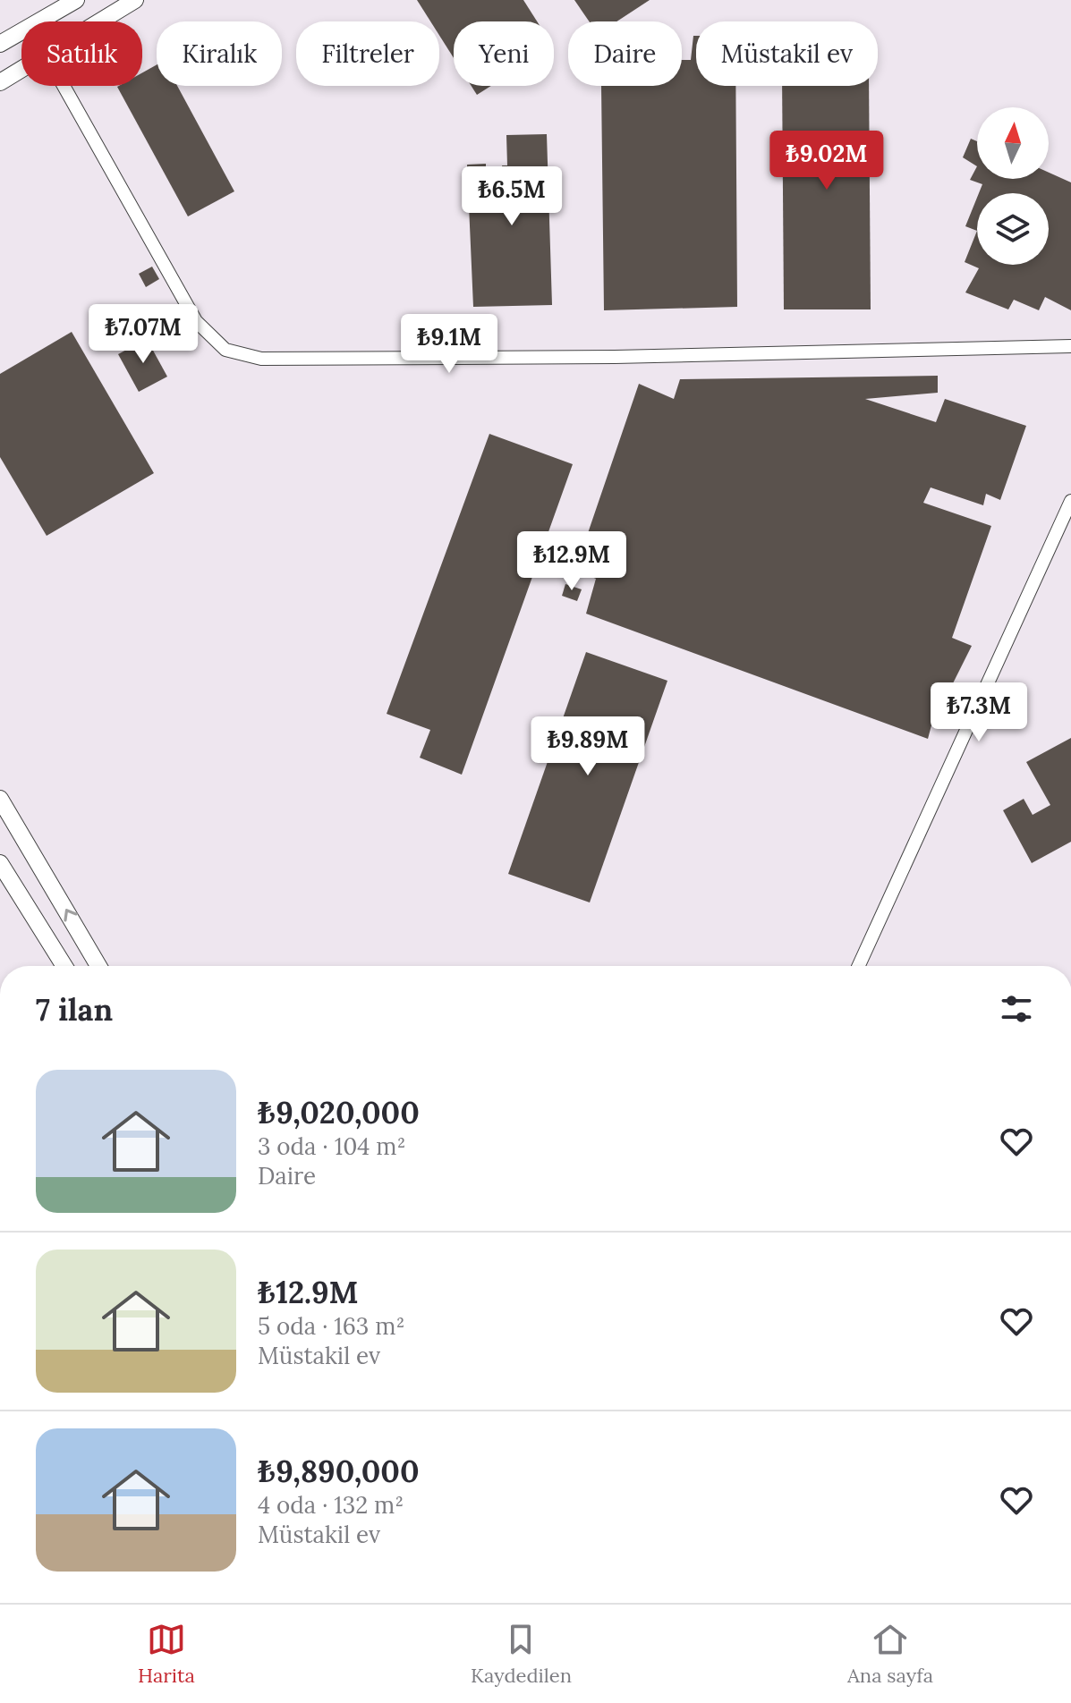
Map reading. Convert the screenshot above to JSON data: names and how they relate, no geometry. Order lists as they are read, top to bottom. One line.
{"north":"top","page":{"chip":["Satılık","Kiralık","Filtreler","Yeni","Daire","Müstakil ev"],"price":["₺9.02M","₺6.5M","₺7.07M","₺9.1M","₺12.9M","₺7.3M","₺9.89M"],"heading":"7 ilan","list":[{"name":"₺9,020,000","note":"3 oda · 104 m² · Daire"},{"name":"₺12.9M","note":"5 oda · 163 m² · Müstakil ev"},{"name":"₺9,890,000","note":"4 oda · 132 m² · Müstakil ev"}],"tabs":["Harita","Kaydedilen","Ana sayfa"]}}
